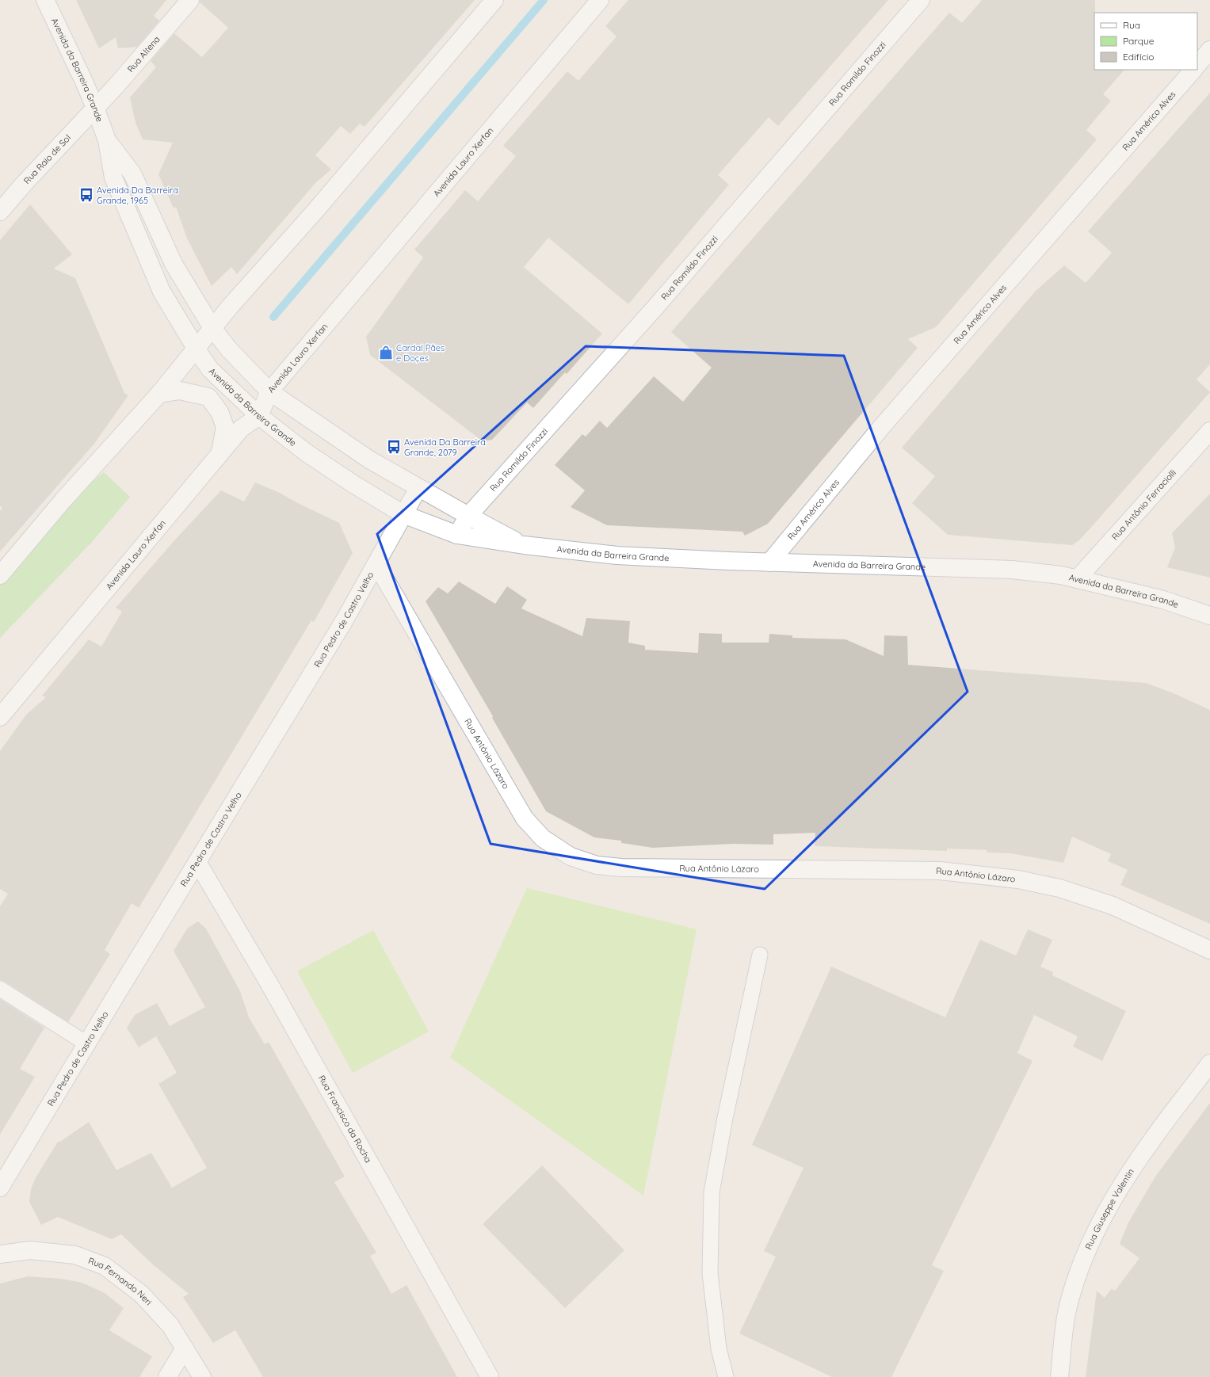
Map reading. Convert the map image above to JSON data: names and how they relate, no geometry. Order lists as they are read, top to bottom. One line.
{"streets":{"street":["Rua Altena","Avenida da Barreira Grande","Rua Romildo Finozzi","Rua Américo Alves","Rua Raio de Sol","Avenida Lauro Xerfan","Rua Antônio Ferraciolli","Rua Pedro de Castro Velho","Rua Antônio Lázaro","Rua Francisco da Rocha","Rua Giuseppe Valentin","Rua Fernando Neri"]},"crossings":[["Rua Altena","Avenida da Barreira Grande"],["Rua Altena","Rua Raio de Sol"],["Avenida da Barreira Grande","Rua Romildo Finozzi"],["Avenida da Barreira Grande","Rua Américo Alves"],["Avenida da Barreira Grande","Rua Raio de Sol"],["Avenida da Barreira Grande","Avenida Lauro Xerfan"],["Avenida da Barreira Grande","Rua Antônio Ferraciolli"],["Avenida da Barreira Grande","Rua Pedro de Castro Velho"],["Rua Pedro de Castro Velho","Rua Antônio Lázaro"],["Rua Pedro de Castro Velho","Rua Francisco da Rocha"]],"places":{"bus stop":["Avenida Da Barreira Grande, 1965","Avenida Da Barreira Grande, 2079"],"shop":["Cardal Pães e Doçes"]},"legend":["Rua","Parque","Edifício"]}
